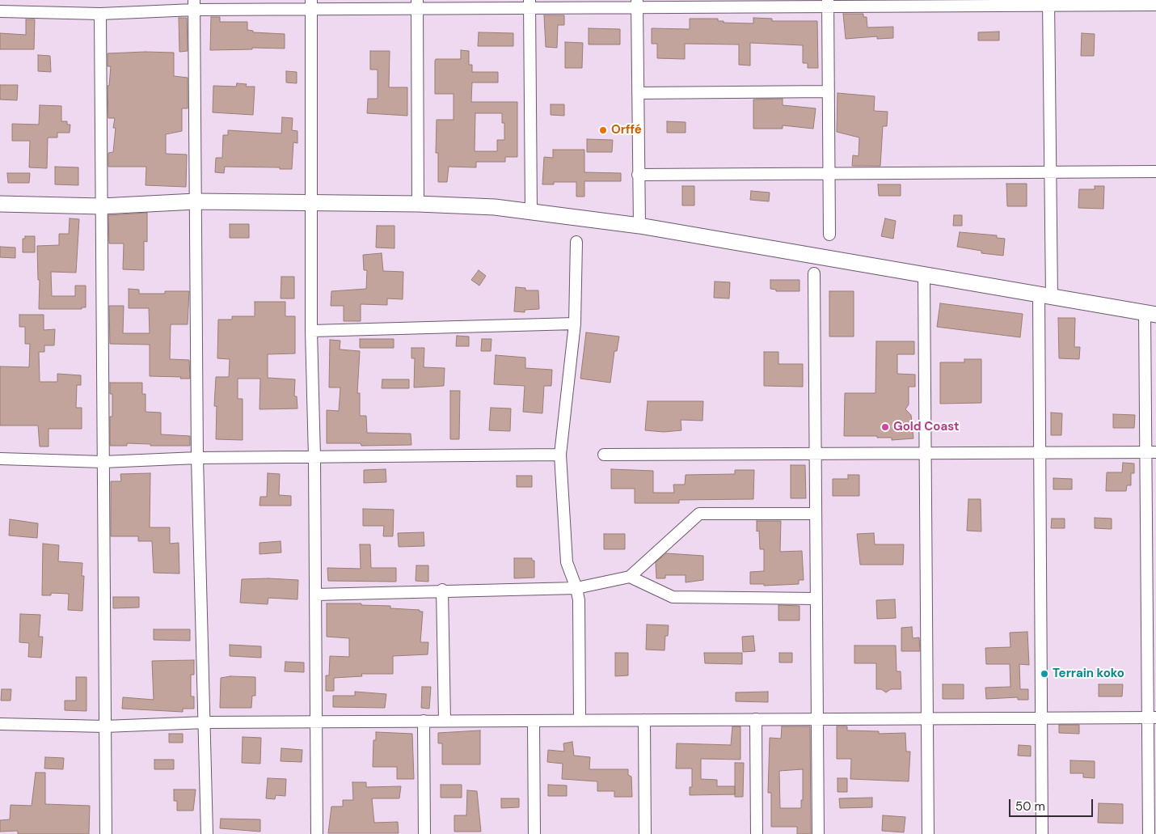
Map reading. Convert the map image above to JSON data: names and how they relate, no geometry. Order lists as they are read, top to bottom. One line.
{"places":["Orffé","Gold Coast","Terrain koko"],"scale_bar":"50 m"}
